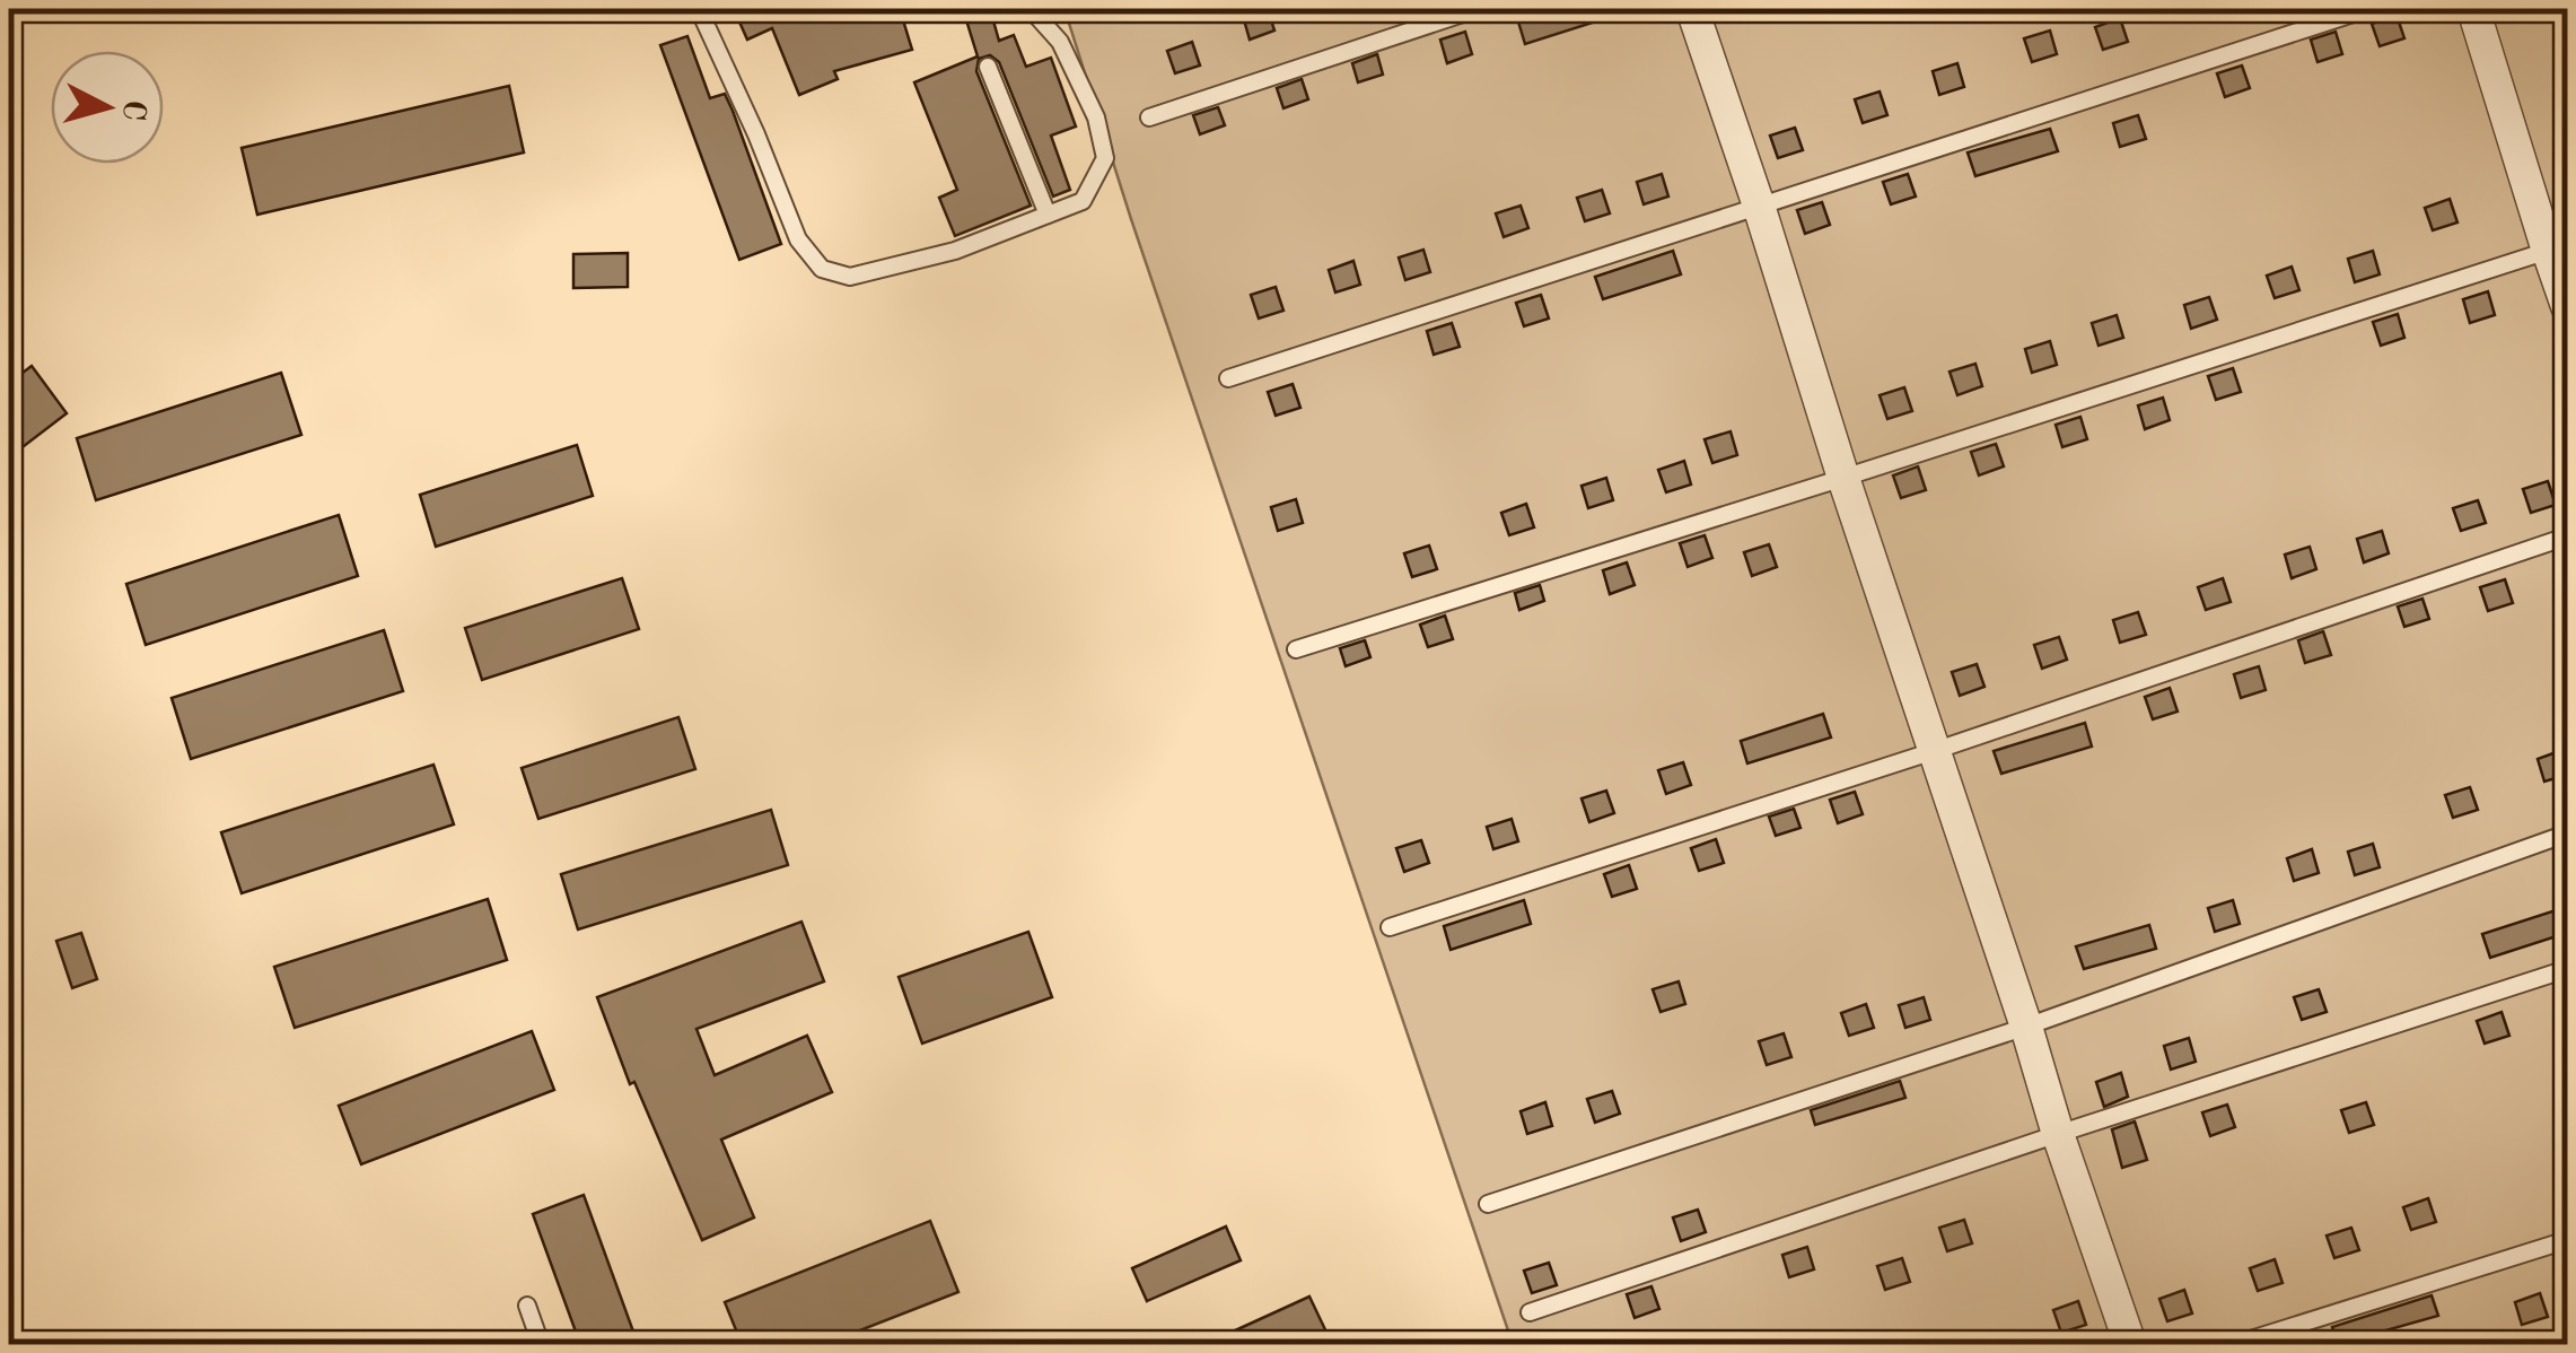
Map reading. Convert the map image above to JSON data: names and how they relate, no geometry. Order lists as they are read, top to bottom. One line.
{"north":"right"}
